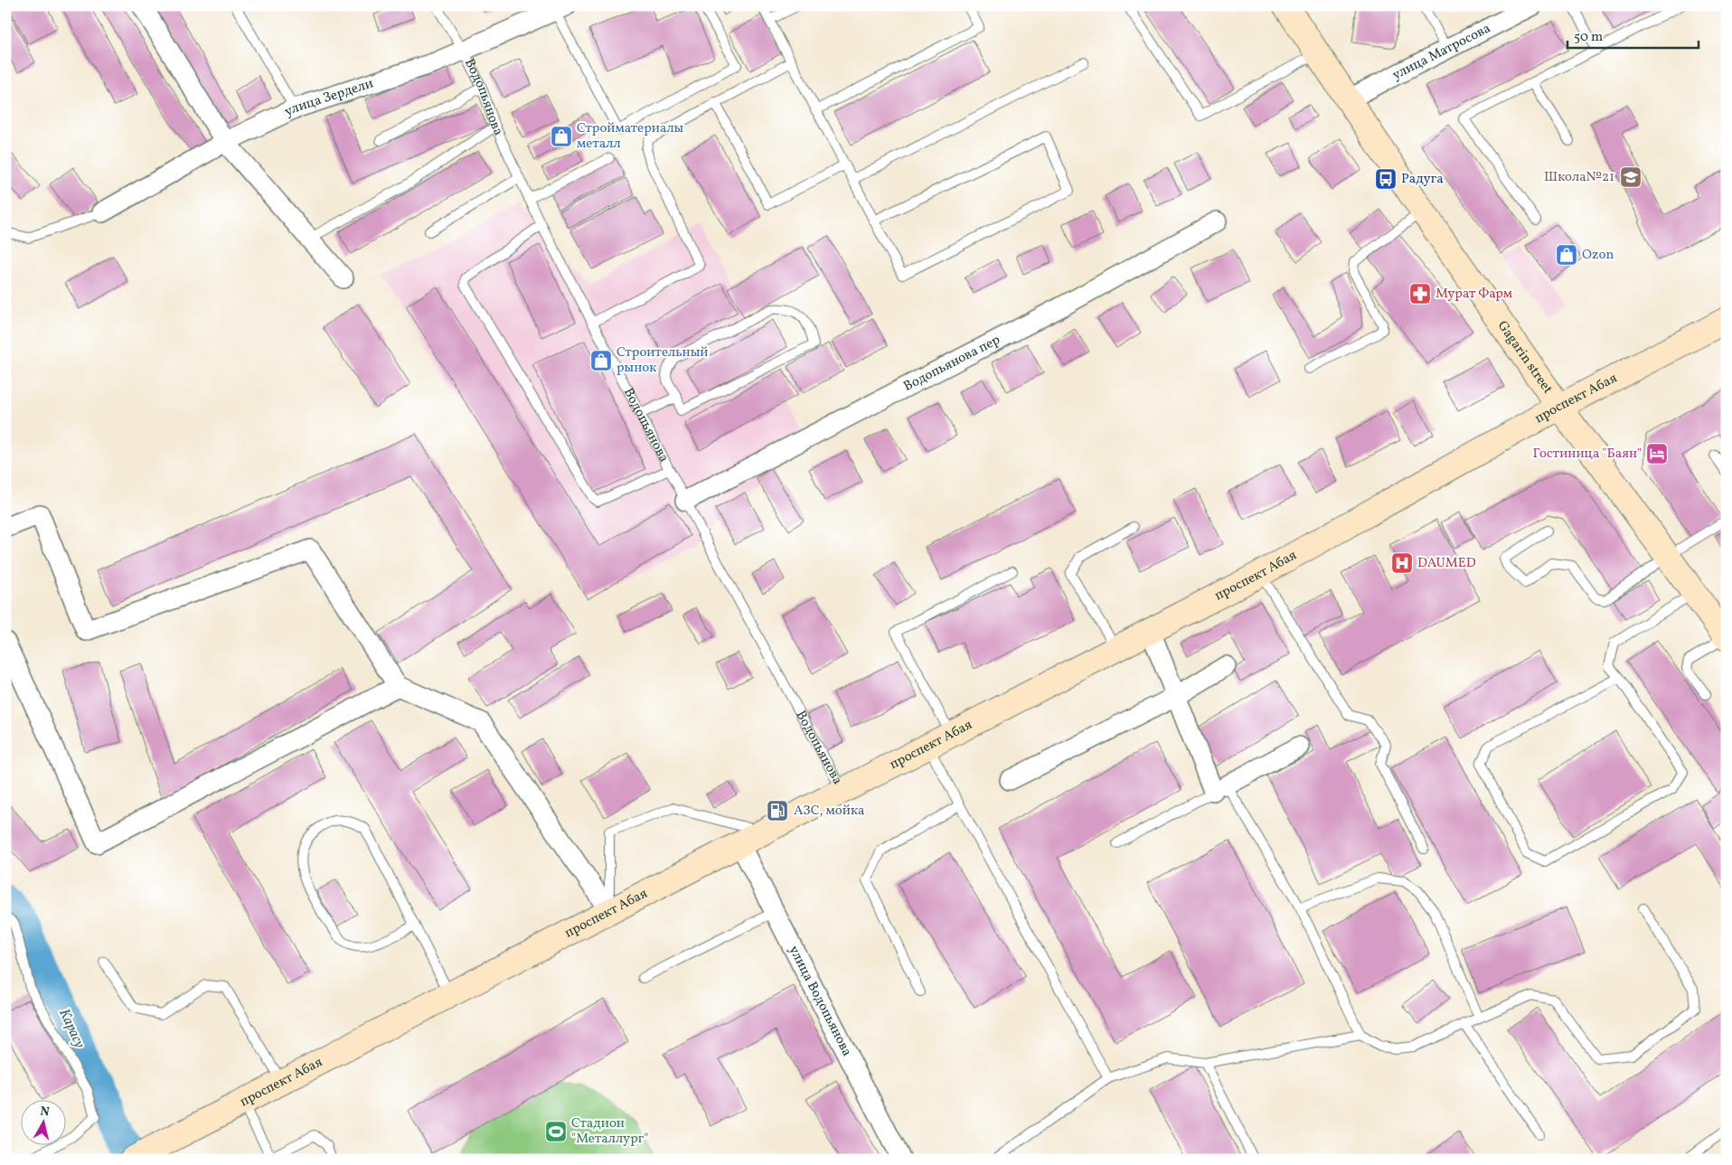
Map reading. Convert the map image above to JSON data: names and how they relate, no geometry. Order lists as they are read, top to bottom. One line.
{"streets":{"main road":["Gagarin street","проспект Абая"],"street":["улица Матросова","улица Зердели","Водопьянова пер","улица Водопьянова"],"lane":["Водопьянова"]},"crossings":[["улица Матросова","Gagarin street"],["Водопьянова","улица Зердели"],["Водопьянова","Водопьянова пер"],["Водопьянова","проспект Абая"],["Gagarin street","проспект Абая"],["проспект Абая","улица Водопьянова"]],"water":["Карасу"],"places":{"shop":["Стройматериалы металл","Ozon","Строительный рынок"],"school or university":["Школа№21"],"bus stop":["Радуга"],"pharmacy":["Мурат Фарм"],"hotel":["Гостиница \"Баян\""],"hospital":["DAUMED"],"fuel station":["АЗС, мойка"],"sports":["Стадион \"Металлург\""]},"scale_bar":"50 m","north":"top"}
